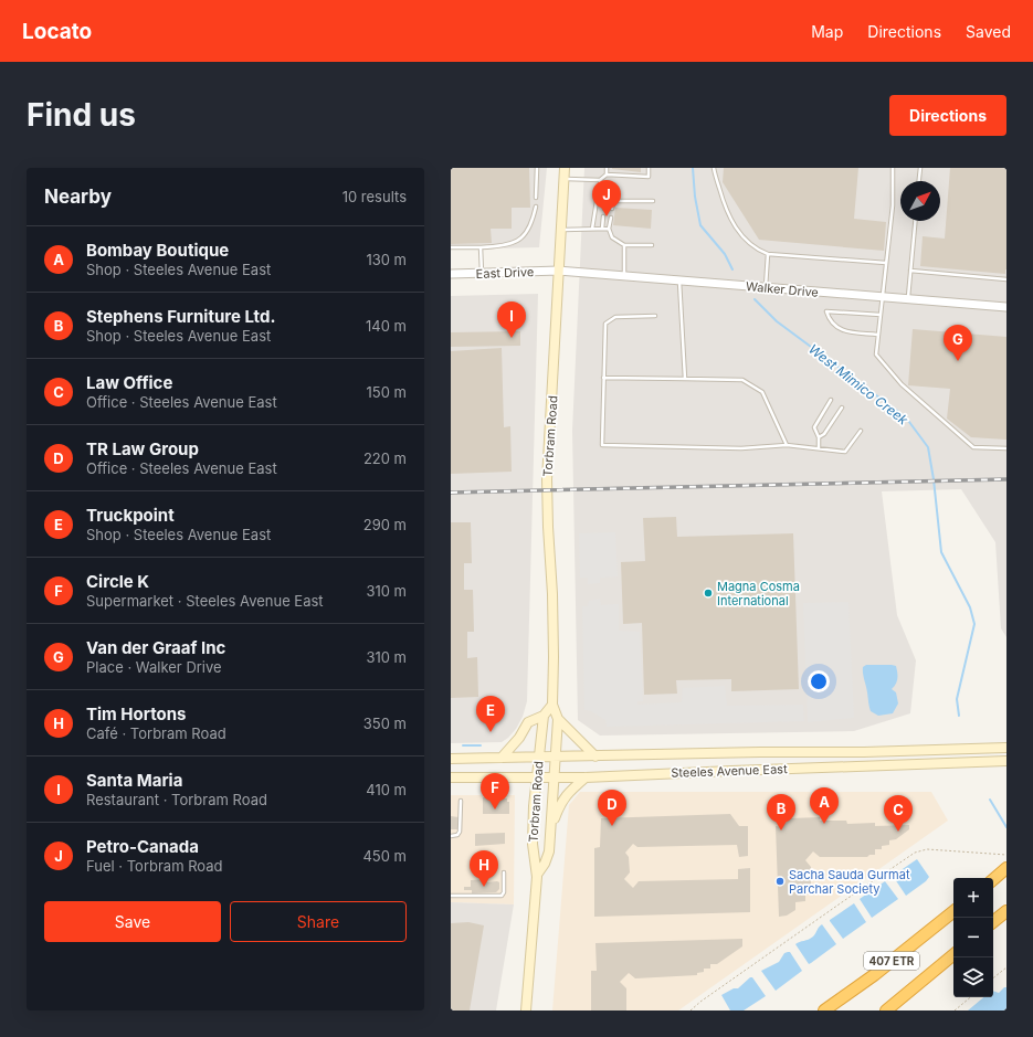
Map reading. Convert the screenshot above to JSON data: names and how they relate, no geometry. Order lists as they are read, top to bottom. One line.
{"streets":{"highway":["407 ETR"],"main road":["Torbram Road","Steeles Avenue East"],"street":["East Drive","Walker Drive"]},"crossings":[["East Drive","Walker Drive"],["East Drive","Torbram Road"],["Walker Drive","Torbram Road"],["Torbram Road","Steeles Avenue East"]],"water":["West Mimico Creek"],"places":["Magna Cosma International","Sacha Sauda Gurmat Parchar Society"],"north":"top right","page":{"header":"Locato","nav":["Map","Directions","Saved"],"buttons":["Directions",["Save","Share"]],"title":"Find us","heading":["Nearby","10 results"],"pins":["J","I","G","E","F","A","D","B","C","H"],"list":[{"mark":"A","name":"Bombay Boutique","note":"Shop · Steeles Avenue East","value":"130 m"},{"mark":"B","name":"Stephens Furniture Ltd.","note":"Shop · Steeles Avenue East","value":"140 m"},{"mark":"C","name":"Law Office","note":"Office · Steeles Avenue East","value":"150 m"},{"mark":"D","name":"TR Law Group","note":"Office · Steeles Avenue East","value":"220 m"},{"mark":"E","name":"Truckpoint","note":"Shop · Steeles Avenue East","value":"290 m"},{"mark":"F","name":"Circle K","note":"Supermarket · Steeles Avenue East","value":"310 m"},{"mark":"G","name":"Van der Graaf Inc","note":"Place · Walker Drive","value":"310 m"},{"mark":"H","name":"Tim Hortons","note":"Café · Torbram Road","value":"350 m"},{"mark":"I","name":"Santa Maria","note":"Restaurant · Torbram Road","value":"410 m"},{"mark":"J","name":"Petro-Canada","note":"Fuel · Torbram Road","value":"450 m"}],"map_buttons":["+","−"]}}
